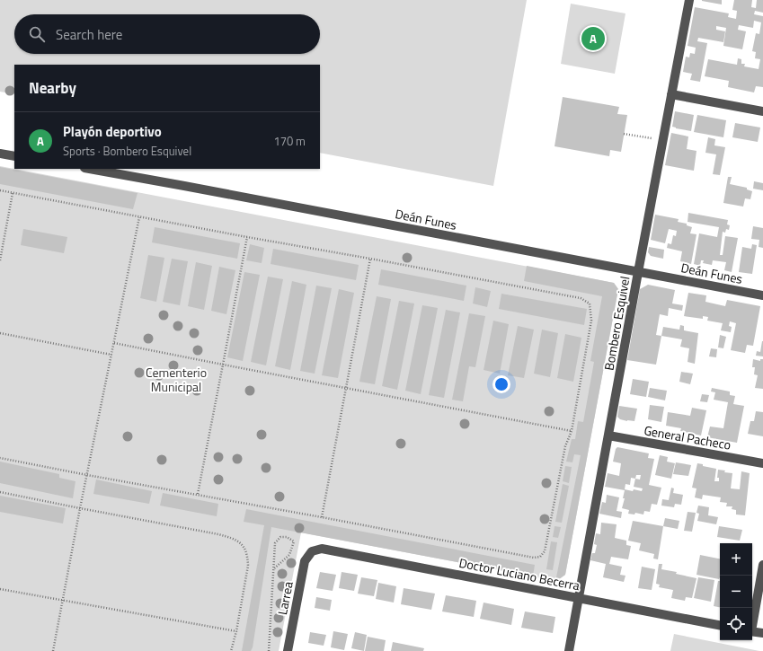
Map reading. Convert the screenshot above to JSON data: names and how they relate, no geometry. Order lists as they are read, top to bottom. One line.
{"streets":{"street":["Deán Funes","Bombero Esquivel","General Pacheco","Doctor Luciano Becerra","Larrea"]},"crossings":[["Deán Funes","Bombero Esquivel"],["Bombero Esquivel","General Pacheco"],["Bombero Esquivel","Doctor Luciano Becerra"],["Doctor Luciano Becerra","Larrea"]],"parks":["Cementerio Municipal"],"page":{"search":"Search here","pins":"A","heading":"Nearby","list":[{"mark":"A","name":"Playón deportivo","note":"Sports · Bombero Esquivel","value":"170 m"}],"map_buttons":["+","−"]}}
